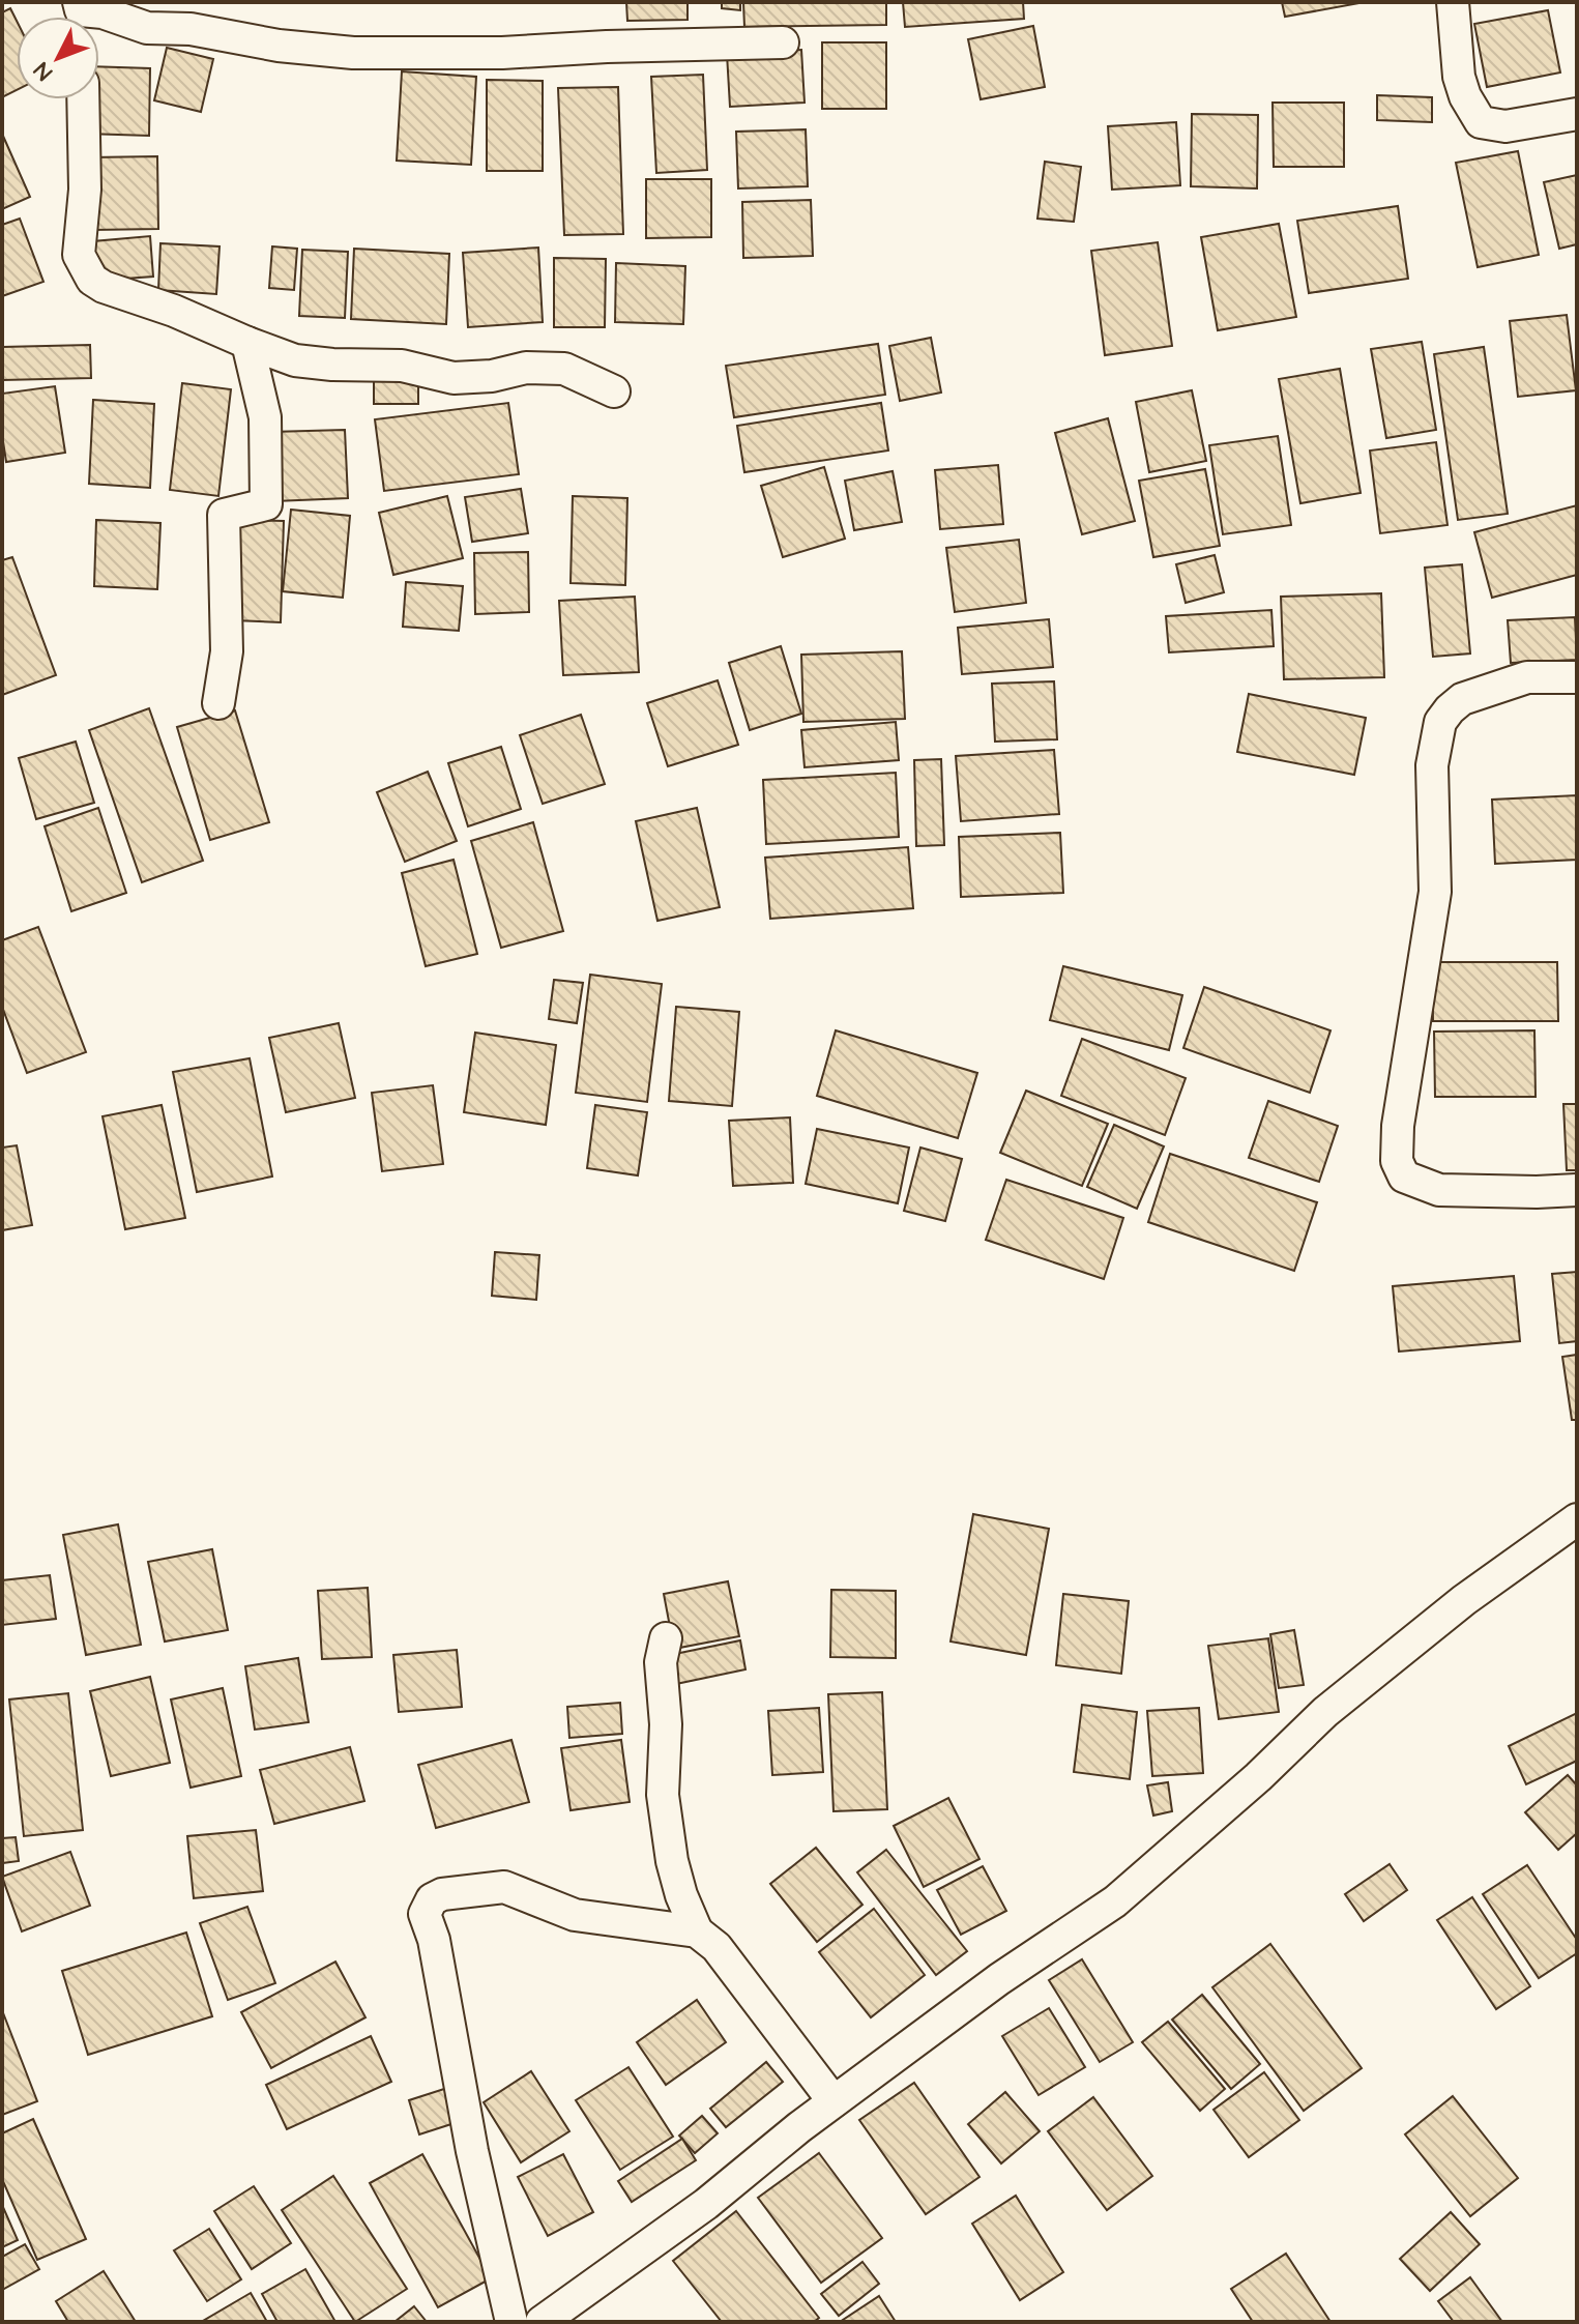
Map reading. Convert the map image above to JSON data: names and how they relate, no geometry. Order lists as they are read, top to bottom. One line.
{"north":"bottom left"}
